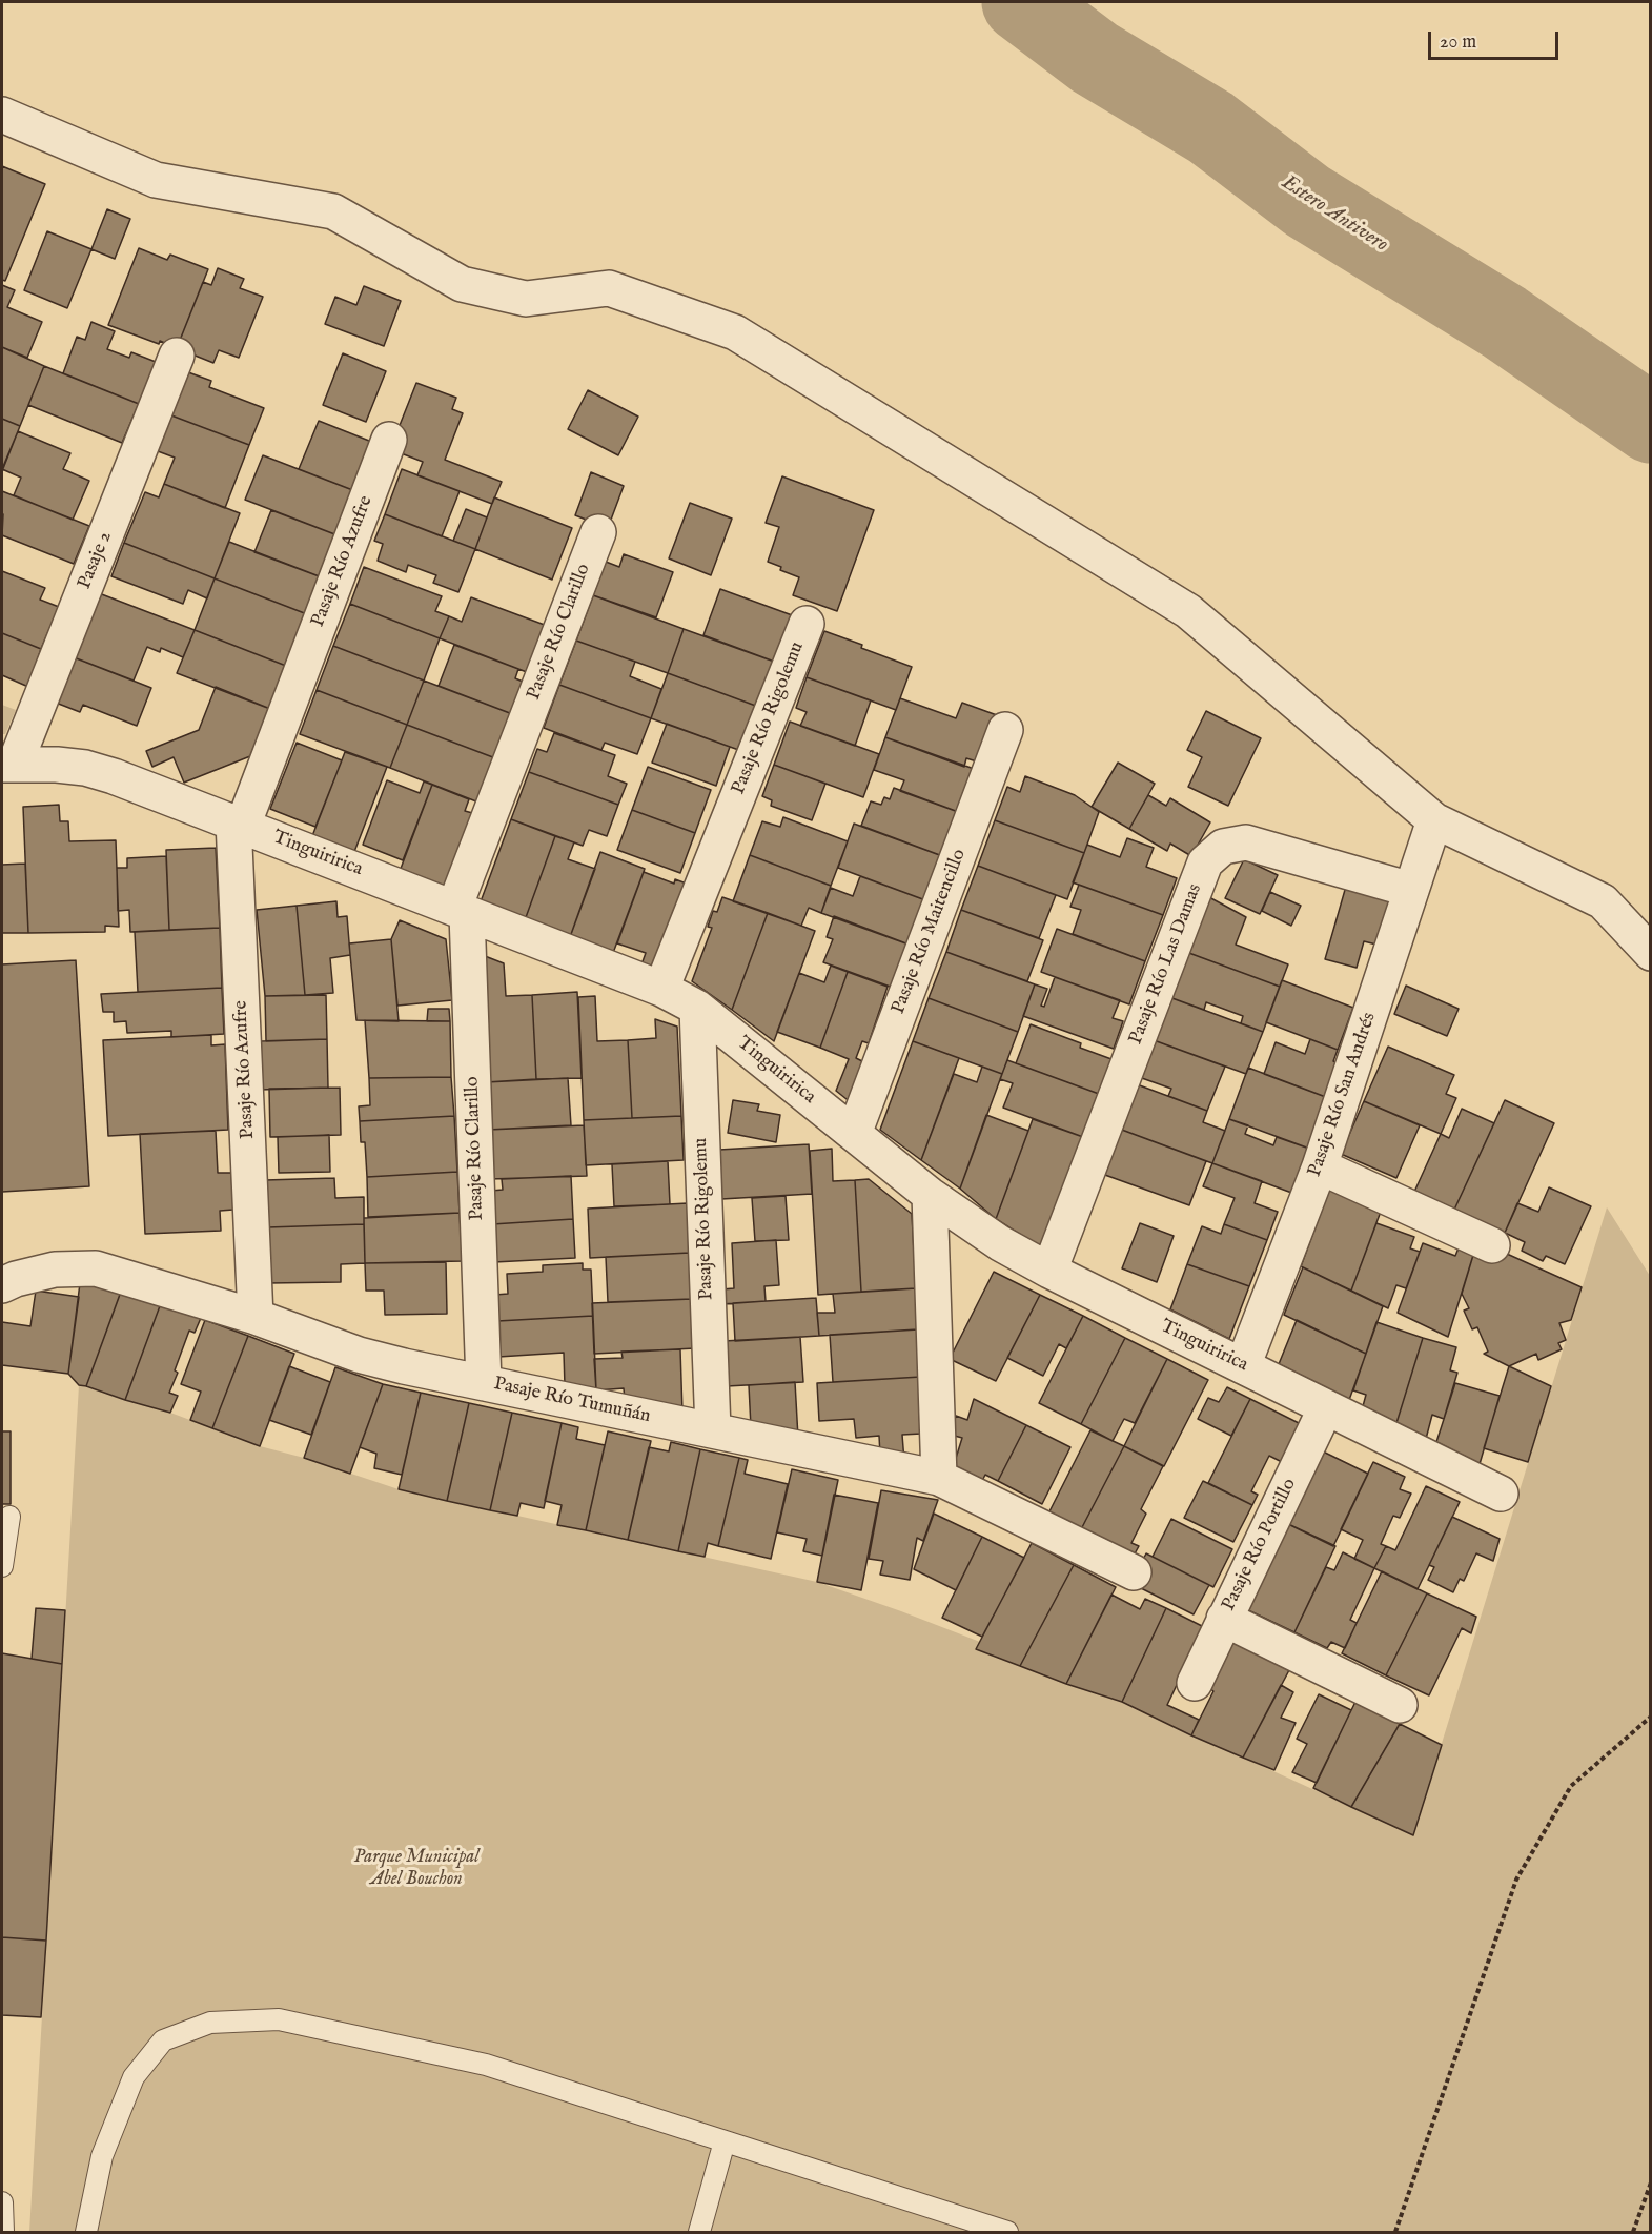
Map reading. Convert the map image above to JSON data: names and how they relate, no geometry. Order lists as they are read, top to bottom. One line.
{"streets":{"street":["Pasaje 2","Pasaje Río Azufre","Pasaje Río Clarillo","Pasaje Río Rigolemu","Tinguiririca","Pasaje Río Maitencillo","Pasaje Río Las Damas","Pasaje Río San Andrés","Pasaje Río Tumuñán","Pasaje Río Portillo"]},"crossings":[["Pasaje 2","Tinguiririca"],["Pasaje Río Azufre","Tinguiririca"],["Pasaje Río Azufre","Pasaje Río Tumuñán"],["Pasaje Río Clarillo","Tinguiririca"],["Pasaje Río Clarillo","Pasaje Río Tumuñán"],["Pasaje Río Rigolemu","Tinguiririca"],["Pasaje Río Rigolemu","Pasaje Río Tumuñán"],["Tinguiririca","Pasaje Río Maitencillo"],["Tinguiririca","Pasaje Río Las Damas"],["Tinguiririca","Pasaje Río San Andrés"],["Tinguiririca","Pasaje Río Portillo"],["Pasaje Río Las Damas","Pasaje Río San Andrés"]],"water":["Estero Antivero"],"parks":["Parque Municipal Abel Bouchon"],"scale_bar":"20 m"}
